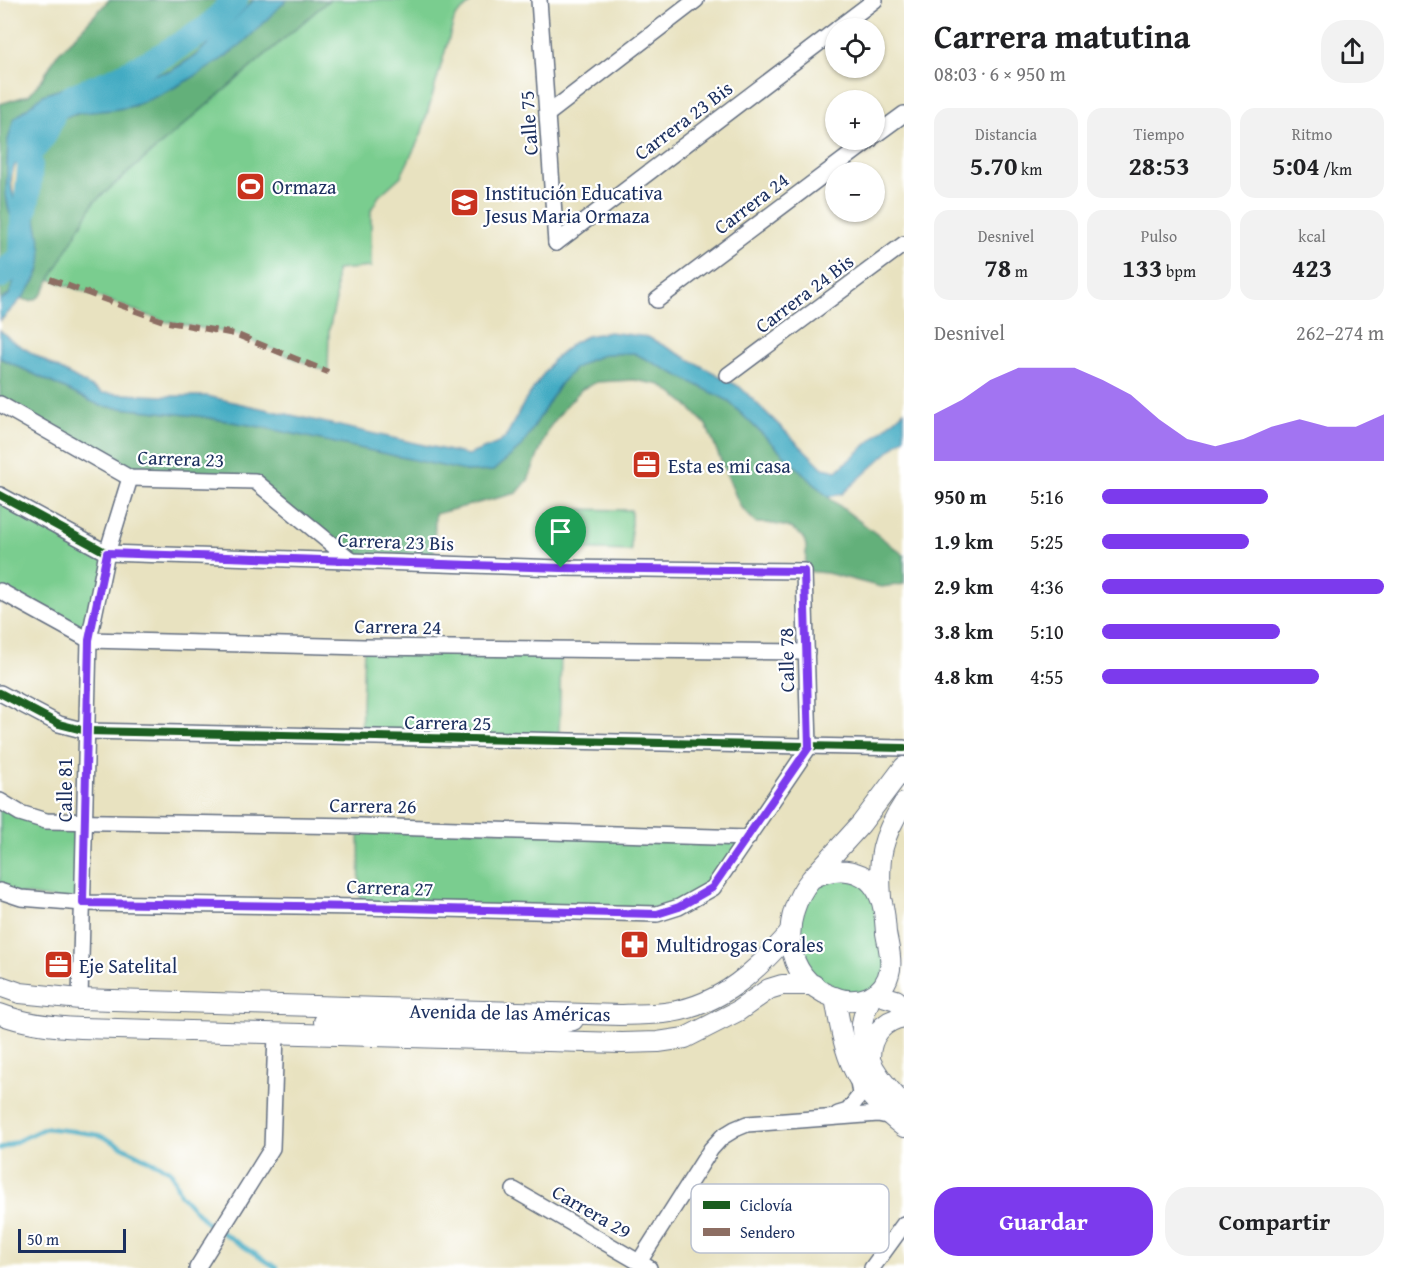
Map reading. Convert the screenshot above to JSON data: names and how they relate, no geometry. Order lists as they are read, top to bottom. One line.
{"streets":{"main road":["Avenida de las Américas"],"street":["Carrera 23 Bis","Calle 75","Carrera 24","Carrera 24 Bis","Carrera 23","Calle 78","Carrera 25","Calle 81","Carrera 26","Carrera 27","Carrera 29"]},"crossings":[["Carrera 23 Bis","Calle 75"],["Carrera 23 Bis","Carrera 23"],["Carrera 23 Bis","Calle 78"],["Carrera 23 Bis","Calle 81"],["Carrera 24","Calle 78"],["Carrera 24","Calle 81"],["Carrera 23","Calle 81"],["Calle 78","Carrera 25"],["Calle 78","Carrera 27"],["Carrera 25","Calle 81"],["Carrera 25","Carrera 27"],["Calle 81","Carrera 26"],["Calle 81","Carrera 27"],["Calle 81","Avenida de las Américas"],["Carrera 26","Carrera 27"]],"places":{"sports":["Ormaza"],"school or university":["Institución Educativa Jesus Maria Ormaza"],"office":["Esta es mi casa","Eje Satelital"],"pharmacy":["Multidrogas Corales"]},"legend":["Ciclovía","Sendero"],"scale_bar":"50 m","page":{"heading":["Carrera matutina","08:03 · 6 × 950 m"],"map_buttons":["+","−"],"stats":[["Distancia","5.70 km"],["Tiempo","28:53"],["Ritmo","5:04 /km"],["Desnivel","78 m"],["Pulso","133 bpm"],["kcal","423"]],"chart":["Desnivel","262–274 m"],"list":[{"name":"950 m","note":"5:16"},{"name":"1.9 km","note":"5:25"},{"name":"2.9 km","note":"4:36"},{"name":"3.8 km","note":"5:10"},{"name":"4.8 km","note":"4:55"}],"buttons":["Guardar","Compartir"],"scale":"50 m"}}
